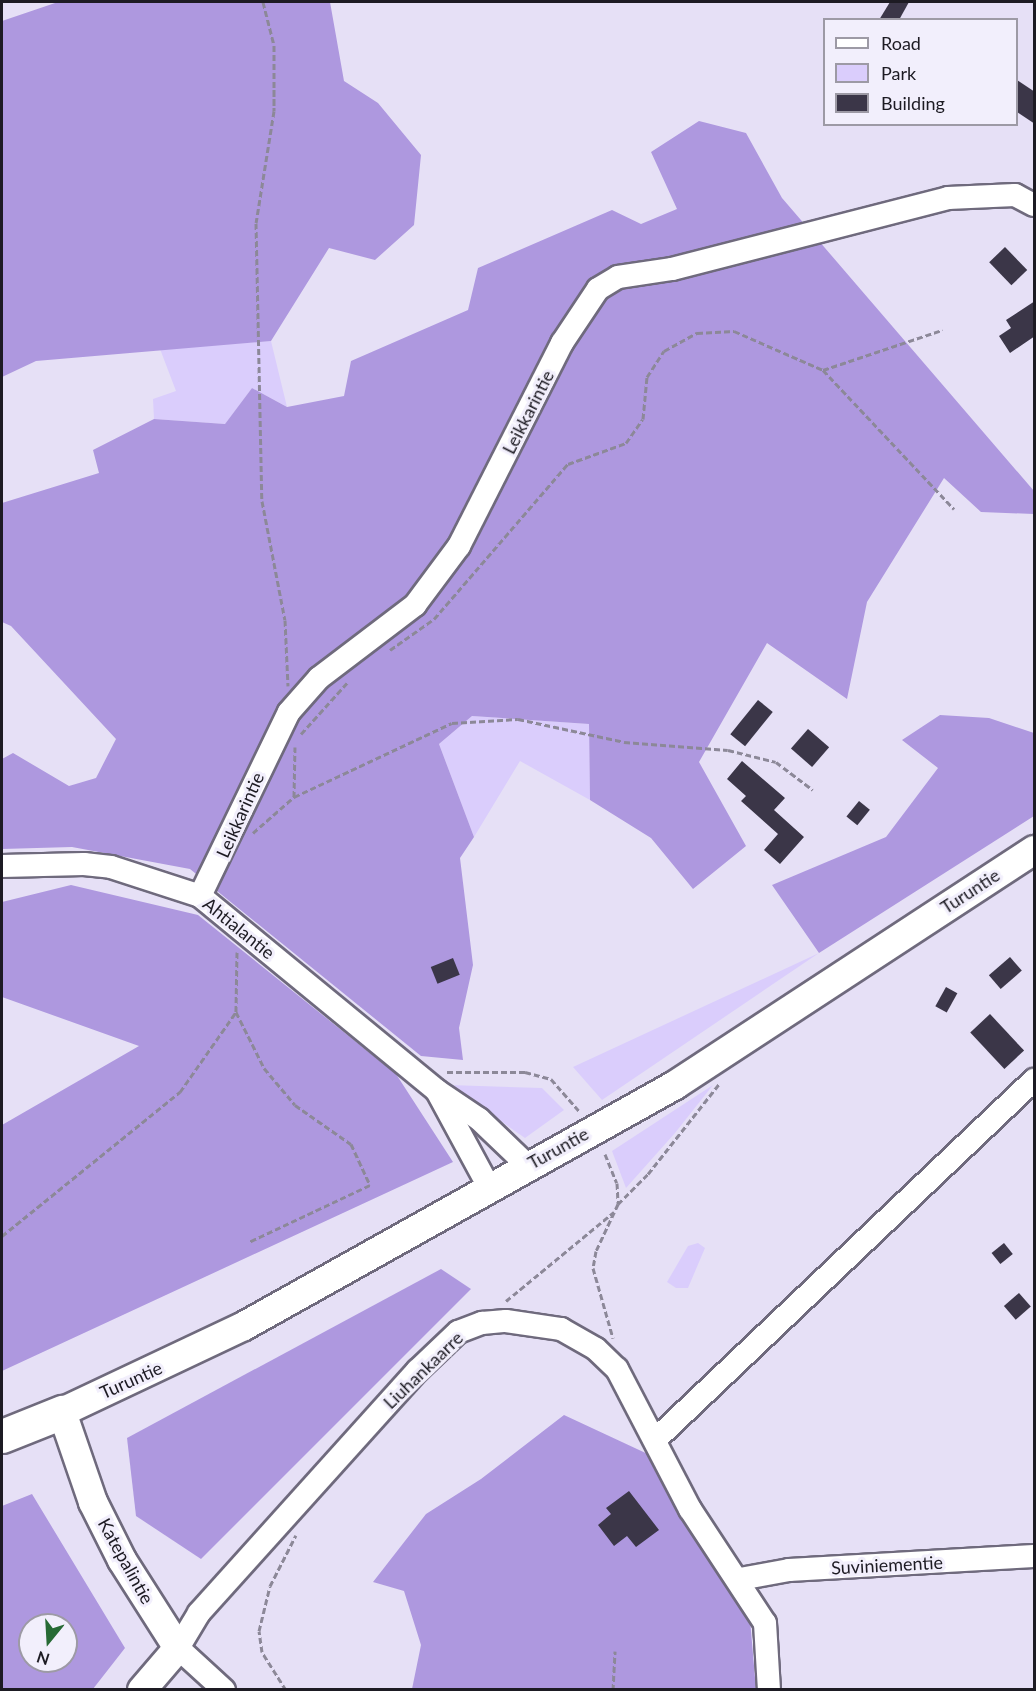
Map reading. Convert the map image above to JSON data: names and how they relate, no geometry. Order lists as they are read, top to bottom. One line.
{"streets":{"main road":["Turuntie","Katepalintie"],"street":["Leikkarintie","Ahtialantie","Liuhankaarre","Suviniementie"]},"crossings":[["Leikkarintie","Ahtialantie"],["Turuntie","Ahtialantie"],["Turuntie","Katepalintie"],["Liuhankaarre","Katepalintie"],["Liuhankaarre","Suviniementie"]],"legend":["Road","Park","Building"],"north":"bottom"}
